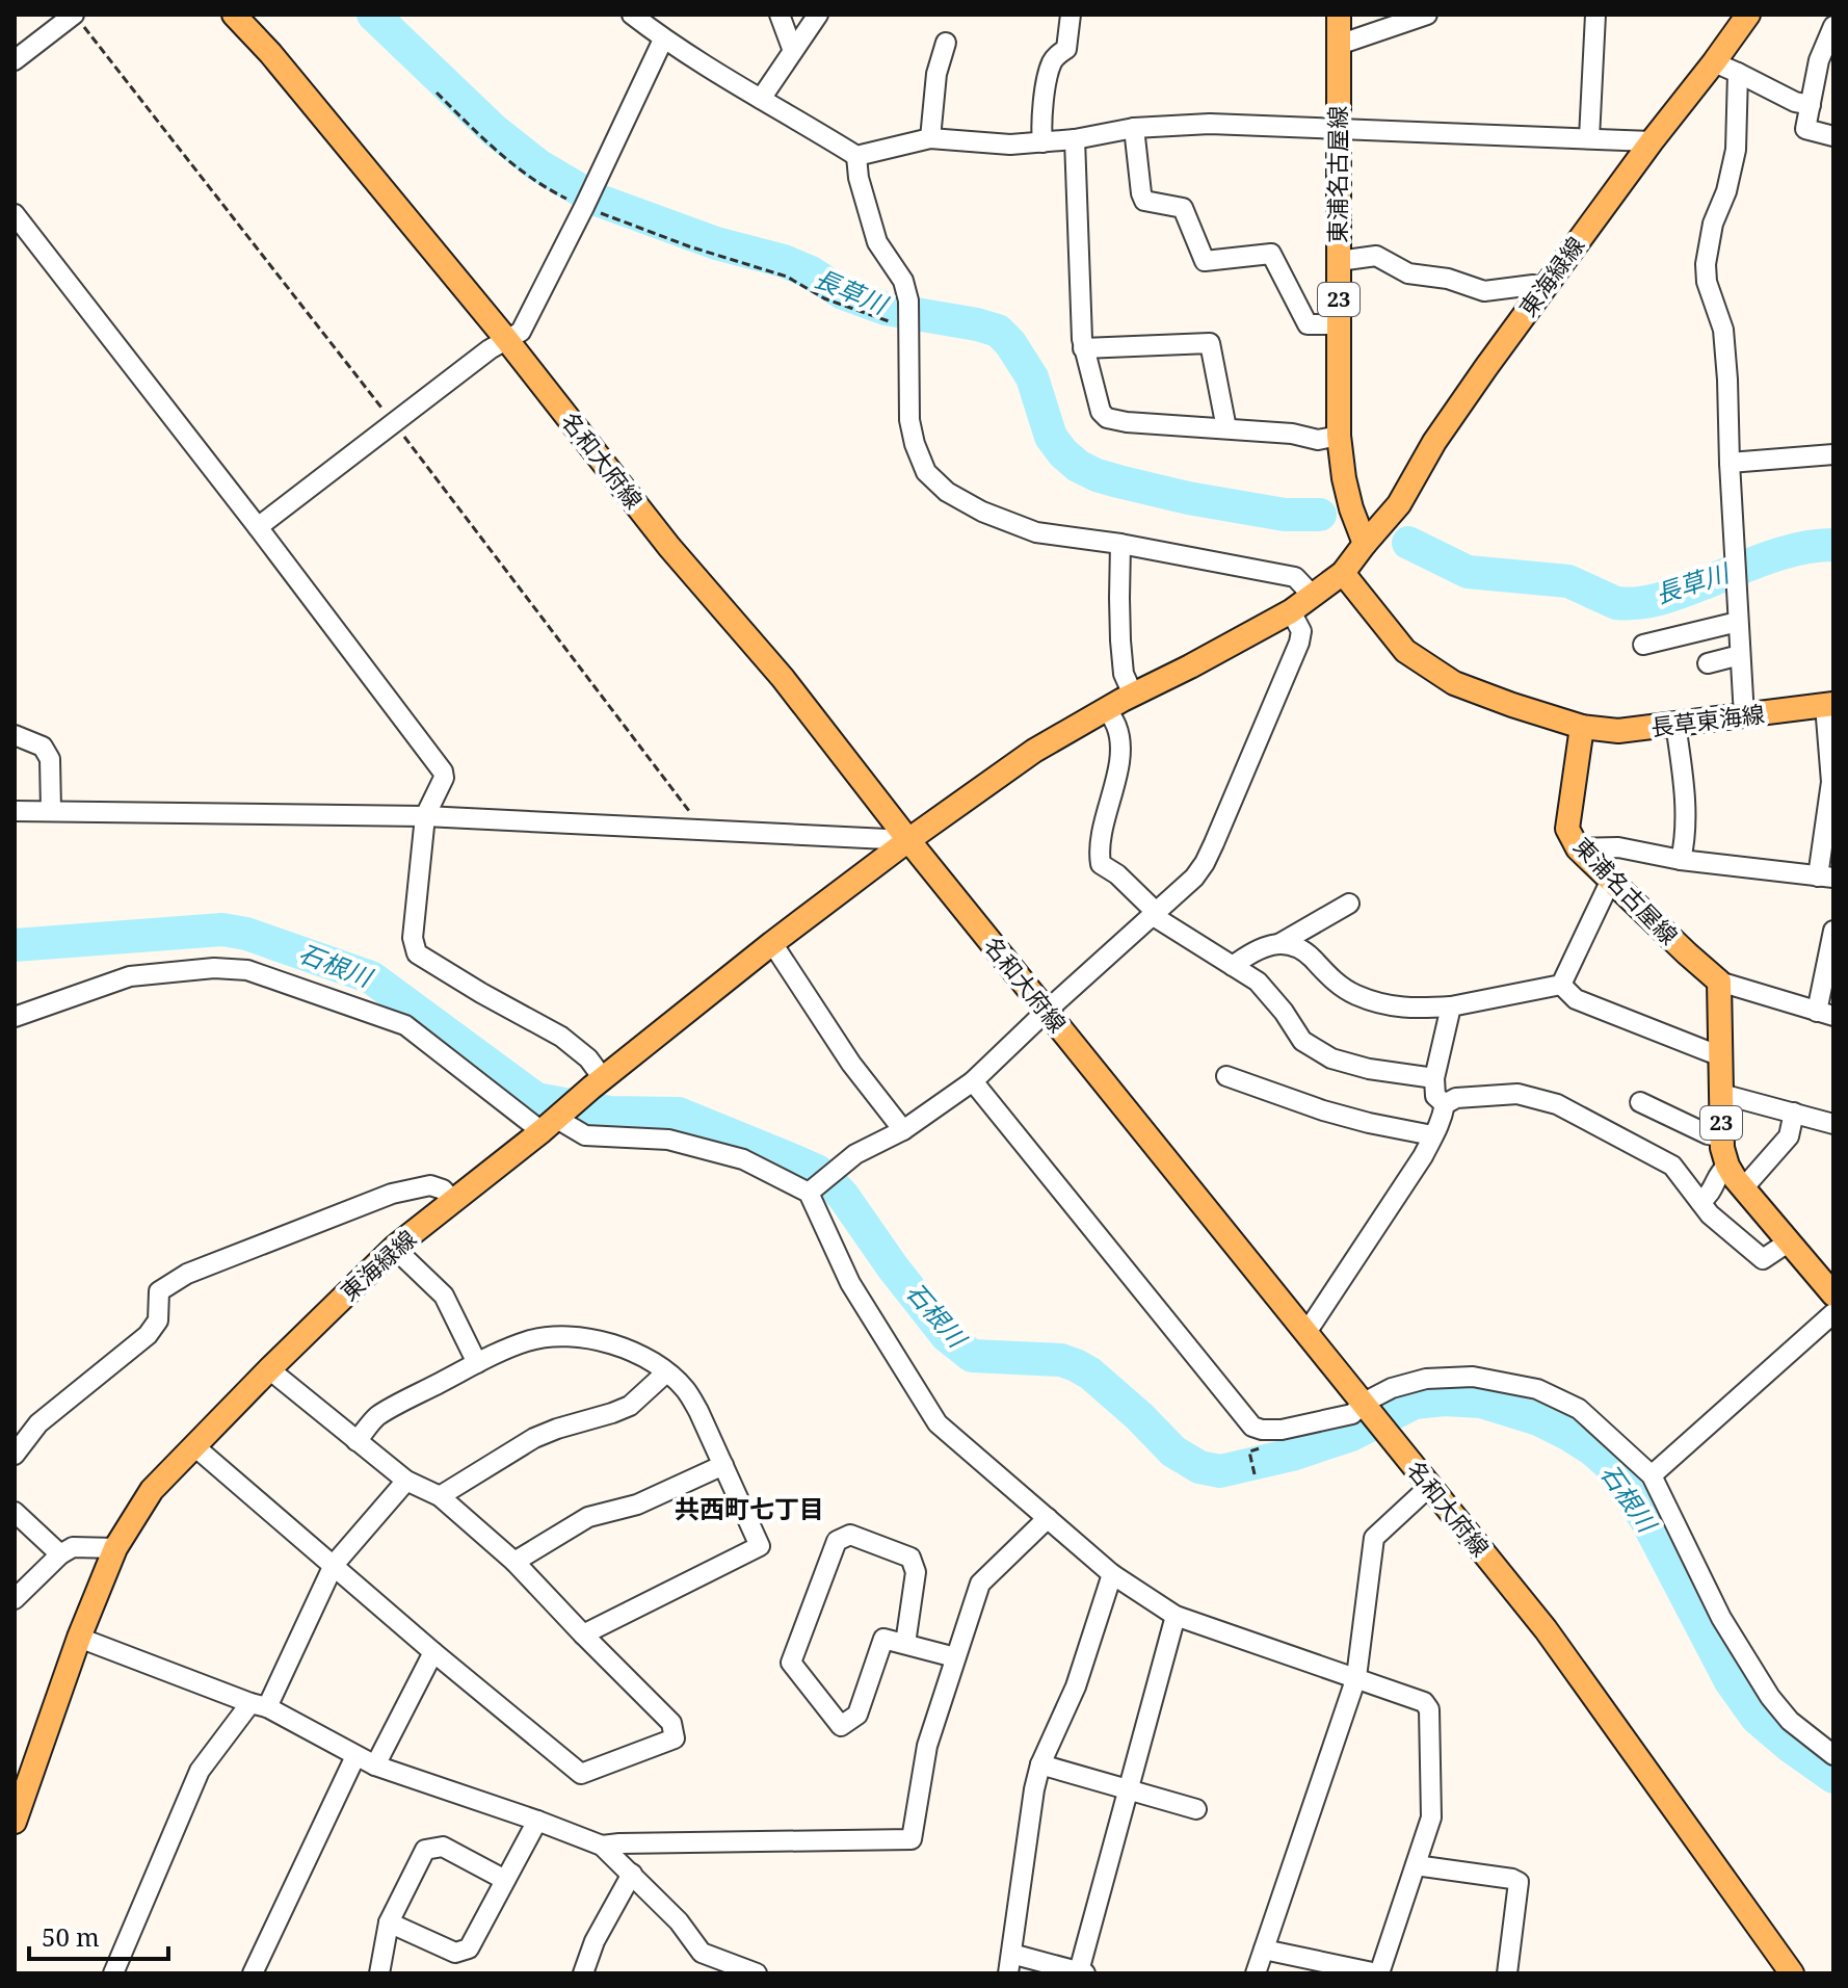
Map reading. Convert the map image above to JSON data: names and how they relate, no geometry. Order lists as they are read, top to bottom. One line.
{"streets":{"main road":["東浦名古屋線","東海緑線","23","名和大府線","長草東海線"]},"crossings":[["東浦名古屋線","東海緑線"],["東浦名古屋線","23"],["東浦名古屋線","長草東海線"],["東海緑線","名和大府線"]],"districts":["共西町七丁目"],"water":["長草川","石根川"],"scale_bar":"50 m"}
